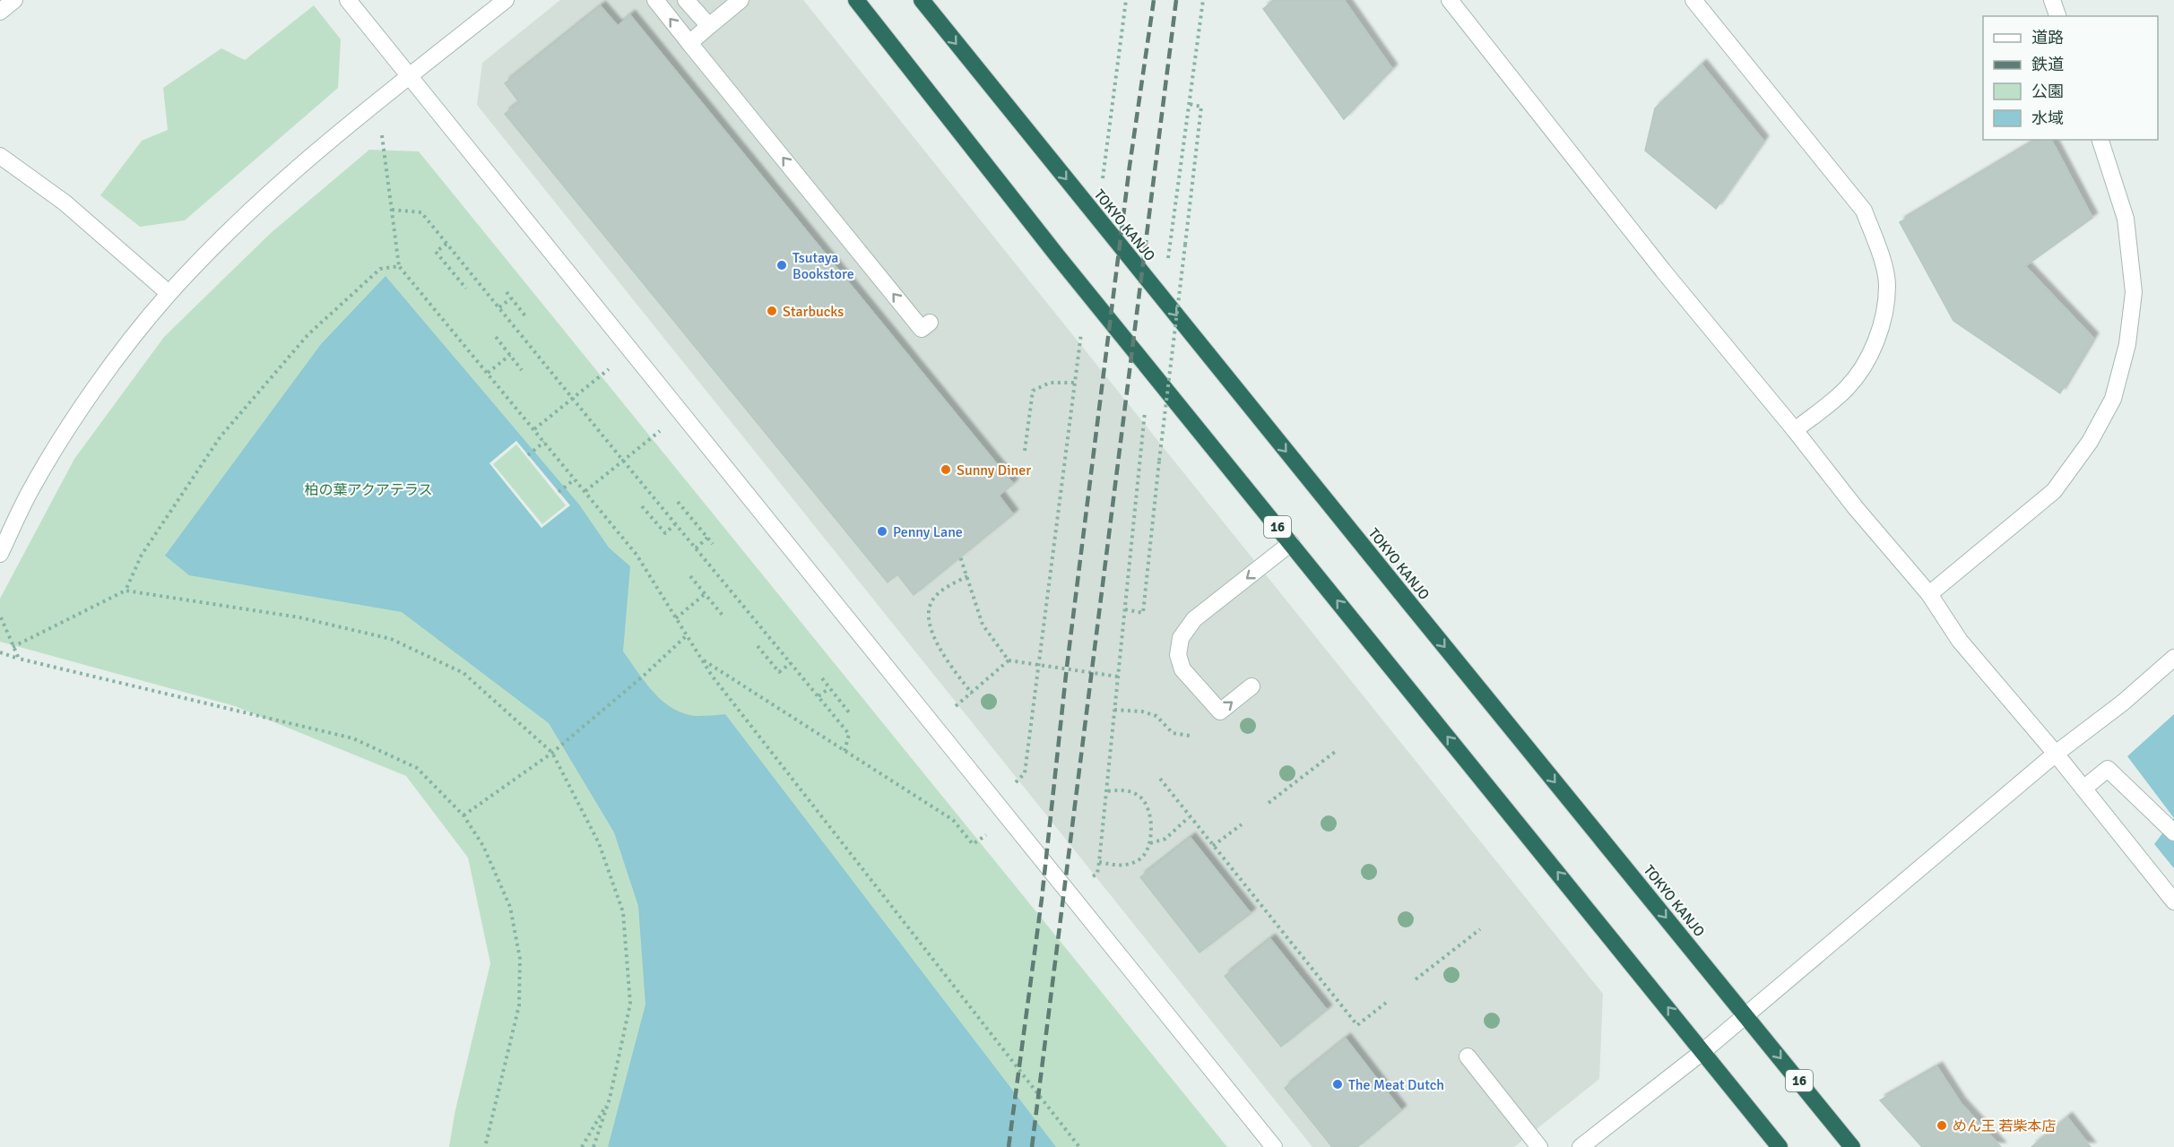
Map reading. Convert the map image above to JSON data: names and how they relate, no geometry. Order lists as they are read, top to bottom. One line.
{"streets":{"highway":["TOKYO KANJO","16"]},"parks":["柏の葉アクアテラス"],"places":["Tsutaya Bookstore","Starbucks","Sunny Diner","Penny Lane","The Meat Dutch","めん王 若柴本店"],"legend":["道路","鉄道","公園","水域"]}
